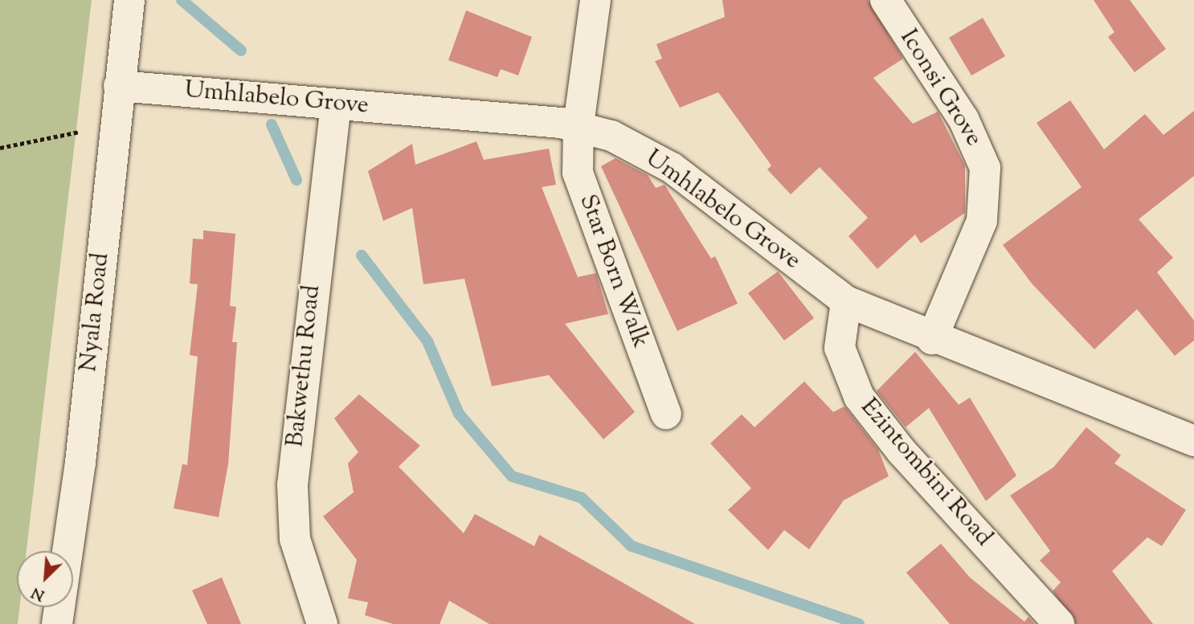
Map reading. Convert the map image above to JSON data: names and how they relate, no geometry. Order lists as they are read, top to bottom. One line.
{"streets":{"street":["Iconsi Grove","Umhlabelo Grove","Star Born Walk","Nyala Road","Bakwethu Road","Ezintombini Road"]},"crossings":[["Iconsi Grove","Umhlabelo Grove"],["Umhlabelo Grove","Star Born Walk"],["Umhlabelo Grove","Nyala Road"],["Umhlabelo Grove","Bakwethu Road"],["Umhlabelo Grove","Ezintombini Road"]],"north":"bottom left"}
